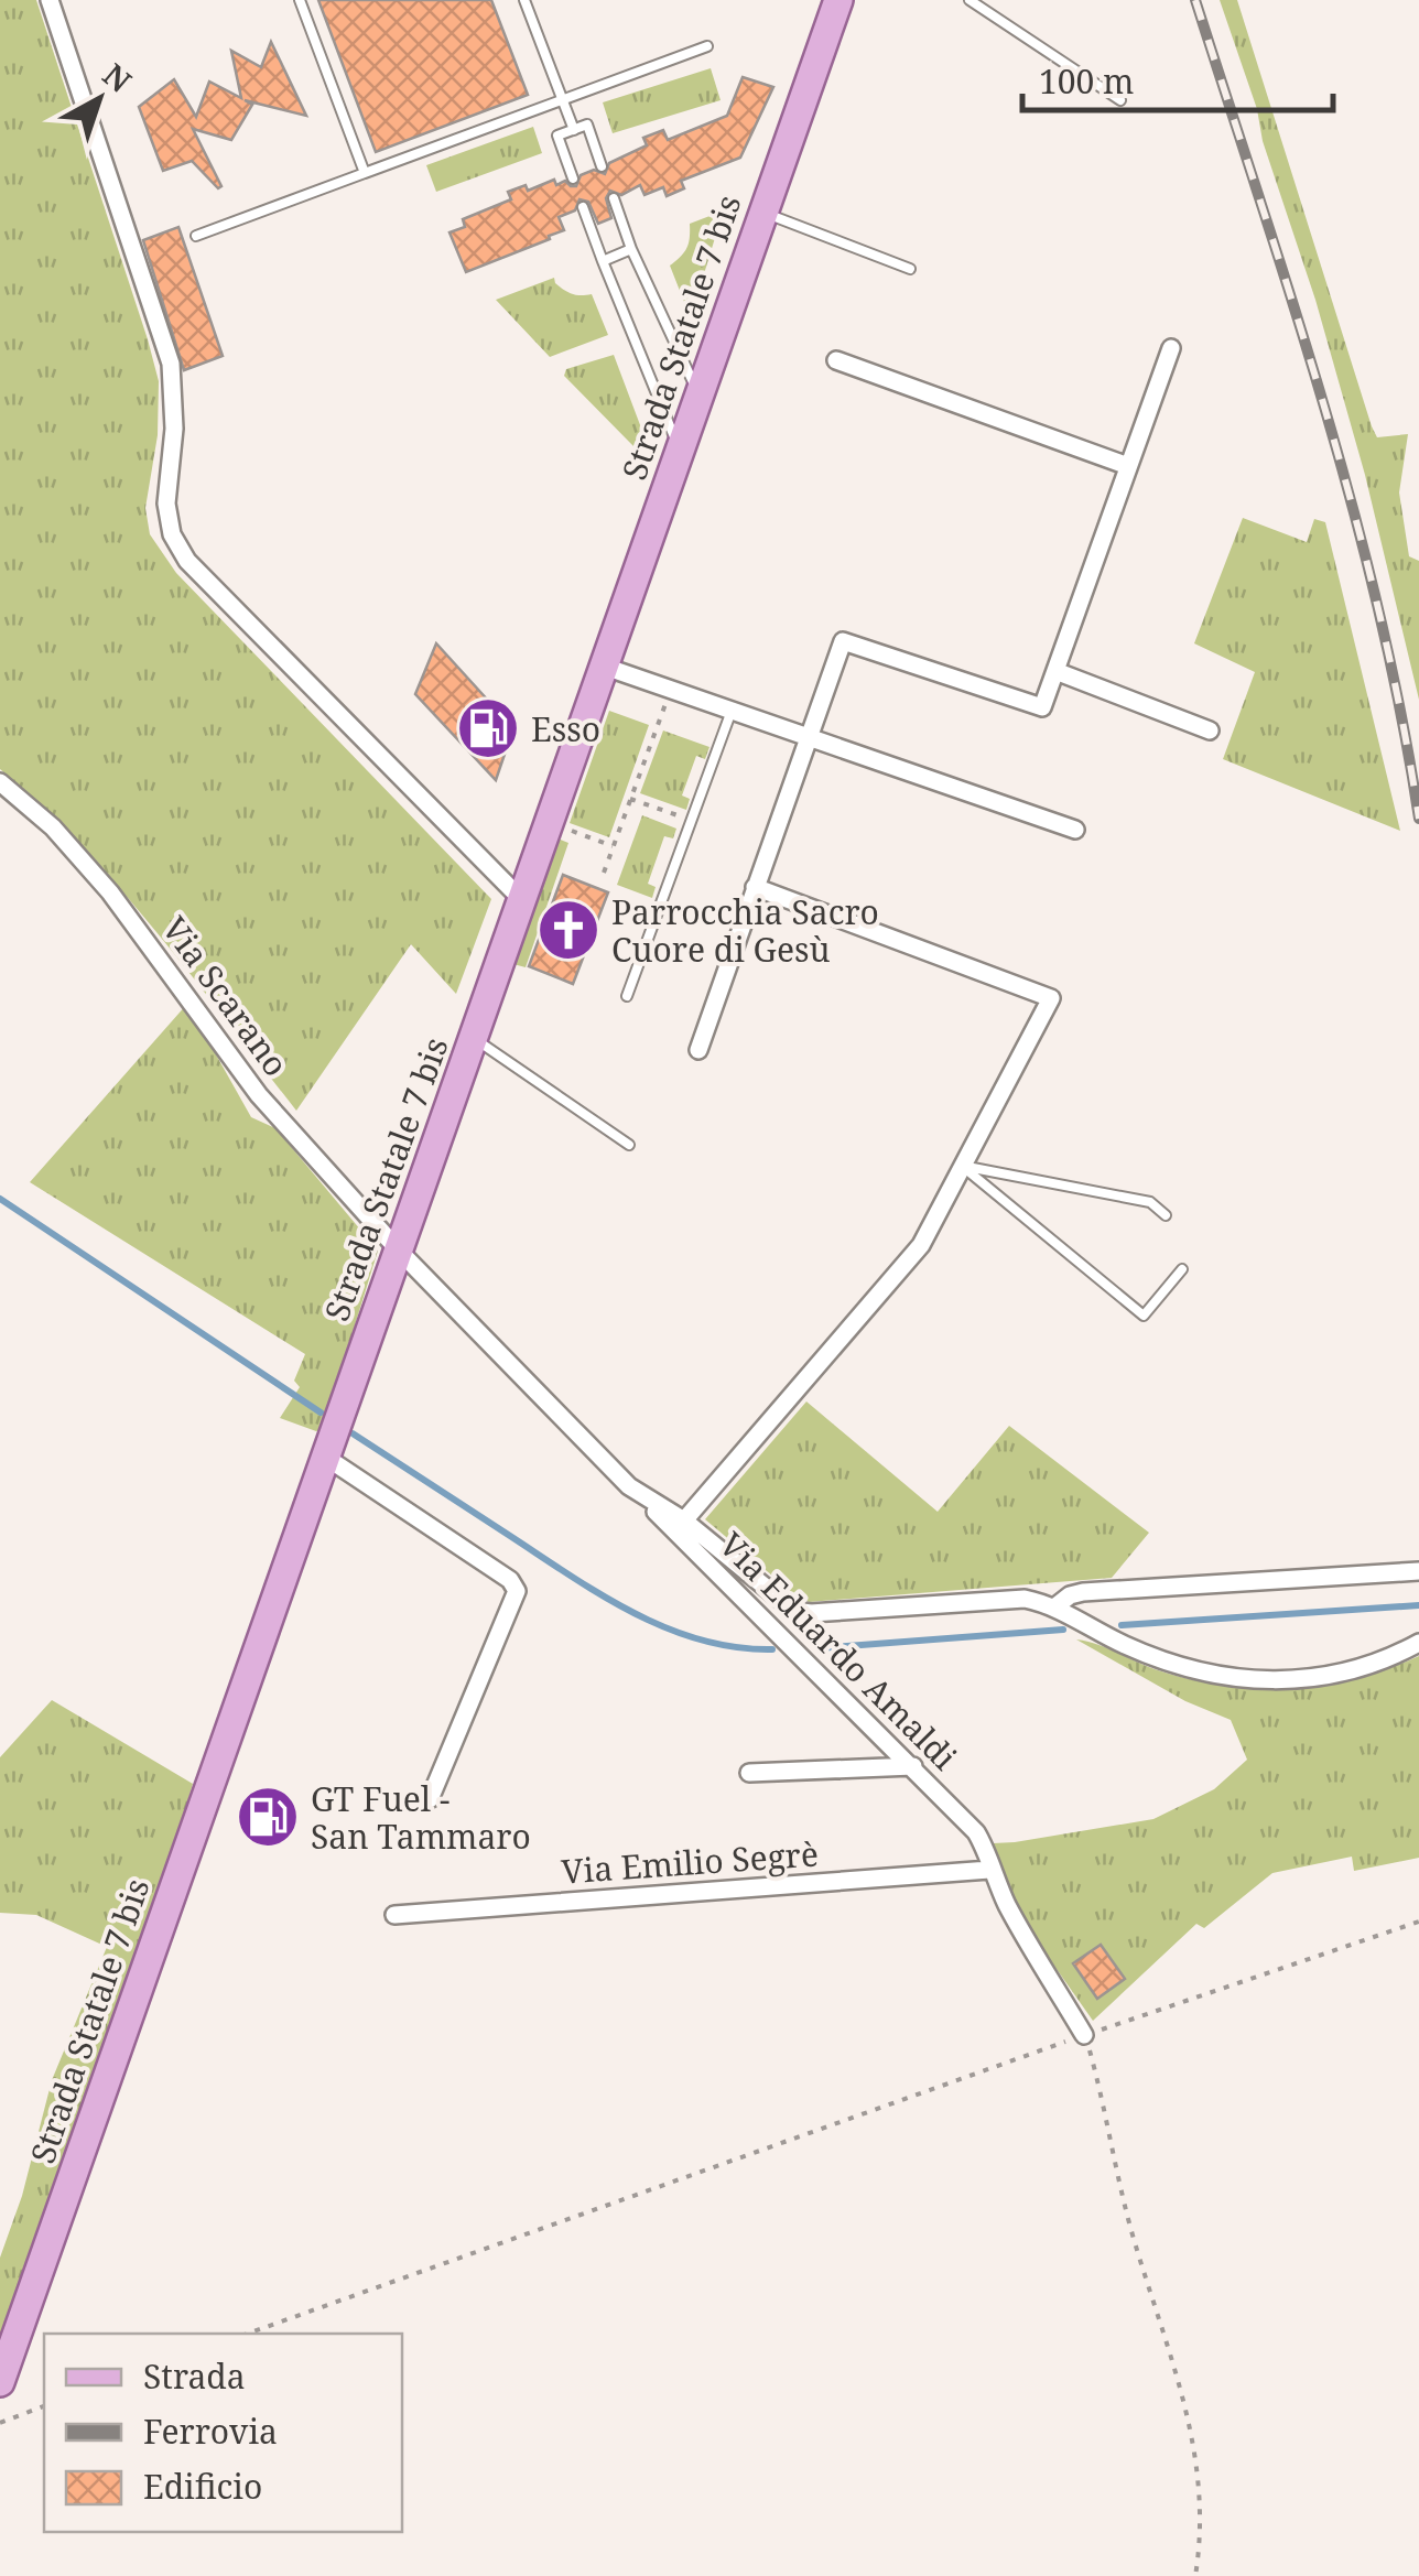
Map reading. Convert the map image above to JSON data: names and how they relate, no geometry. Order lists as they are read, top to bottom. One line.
{"streets":{"main road":["Strada Statale 7 bis"],"street":["Via Scarano","Via Eduardo Amaldi","Via Emilio Segrè"]},"crossings":[["Strada Statale 7 bis","Via Scarano"],["Via Scarano","Via Eduardo Amaldi"],["Via Eduardo Amaldi","Via Emilio Segrè"]],"places":{"fuel station":["Esso","GT Fuel - San Tammaro"],"church":["Parrocchia Sacro Cuore di Gesù"]},"legend":["Strada","Ferrovia","Edificio"],"scale_bar":"100 m","north":"top right"}
